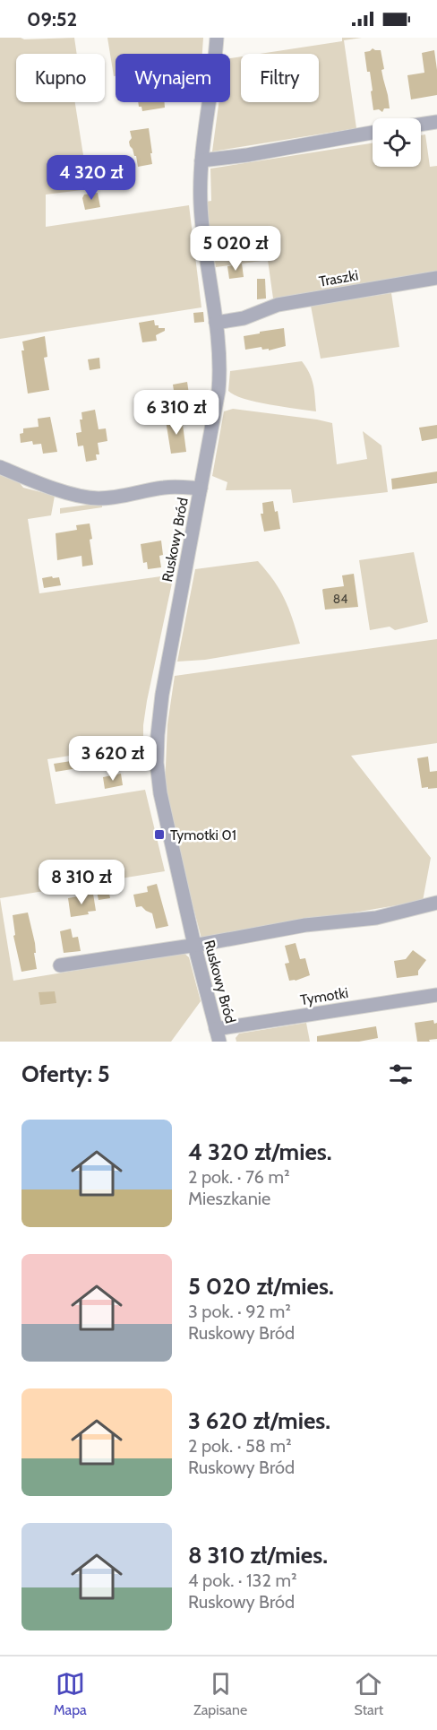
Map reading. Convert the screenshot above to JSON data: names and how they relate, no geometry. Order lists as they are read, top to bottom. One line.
{"streets":{"street":["Traszki","Ruskowy Bród","Tymotki"]},"crossings":[["Traszki","Ruskowy Bród"],["Ruskowy Bród","Tymotki"]],"places":{"transit":["Tymotki 01"]},"house_numbers":["84"],"page":{"status":"09:52","chip":["Kupno","Wynajem","Filtry"],"price":["4 320 zł","5 020 zł","6 310 zł","3 620 zł","8 310 zł"],"heading":"Oferty: 5","list":[{"name":"4 320 zł/mies.","note":"2 pok. · 76 m² · Mieszkanie"},{"name":"5 020 zł/mies.","note":"3 pok. · 92 m² · Ruskowy Bród"},{"name":"3 620 zł/mies.","note":"2 pok. · 58 m² · Ruskowy Bród"},{"name":"8 310 zł/mies.","note":"4 pok. · 132 m² · Ruskowy Bród"}],"tabs":["Mapa","Zapisane","Start"]}}
